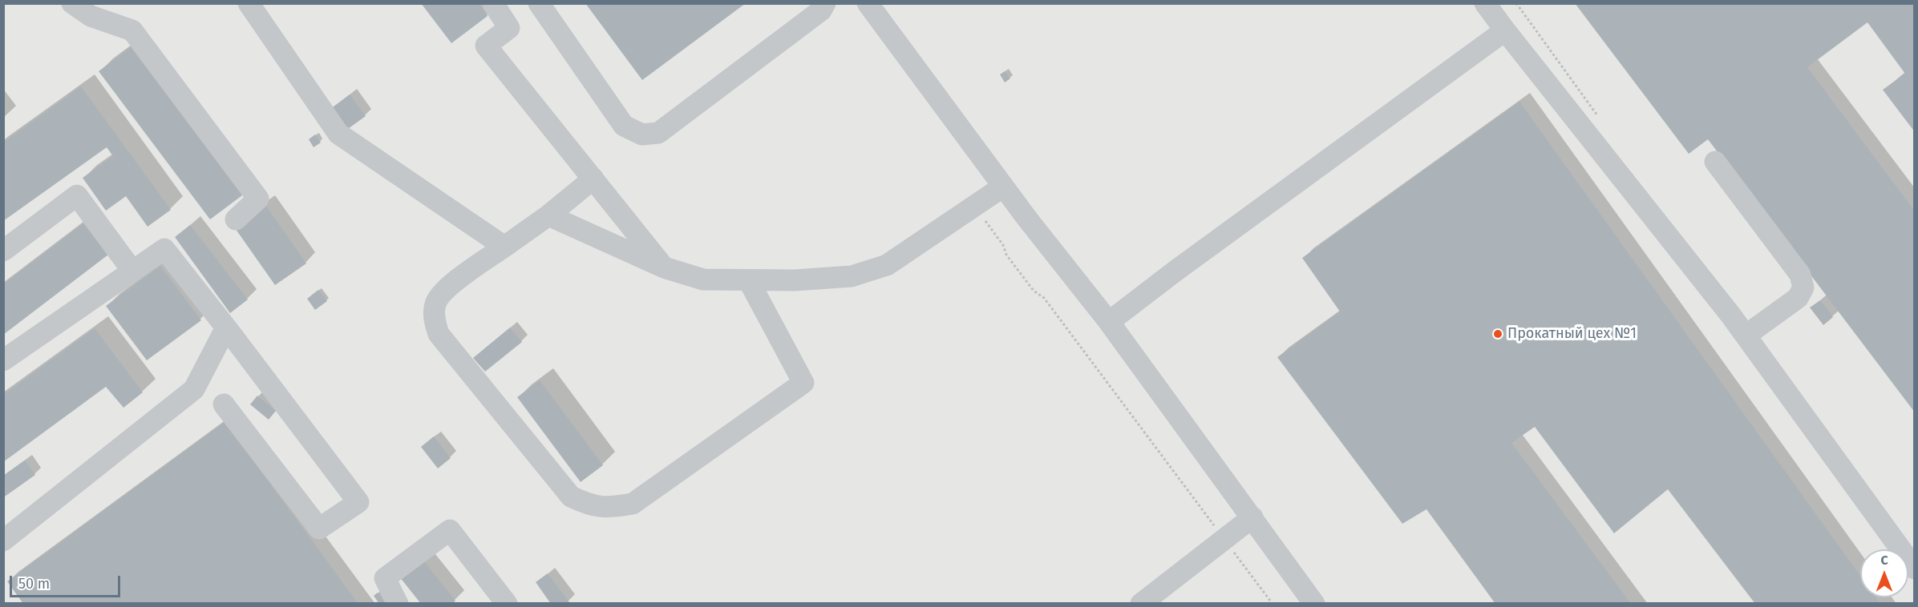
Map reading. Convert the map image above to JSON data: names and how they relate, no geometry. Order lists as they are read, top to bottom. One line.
{"places":["Прокатный цех №1"],"scale_bar":"50 m","north":"top"}
